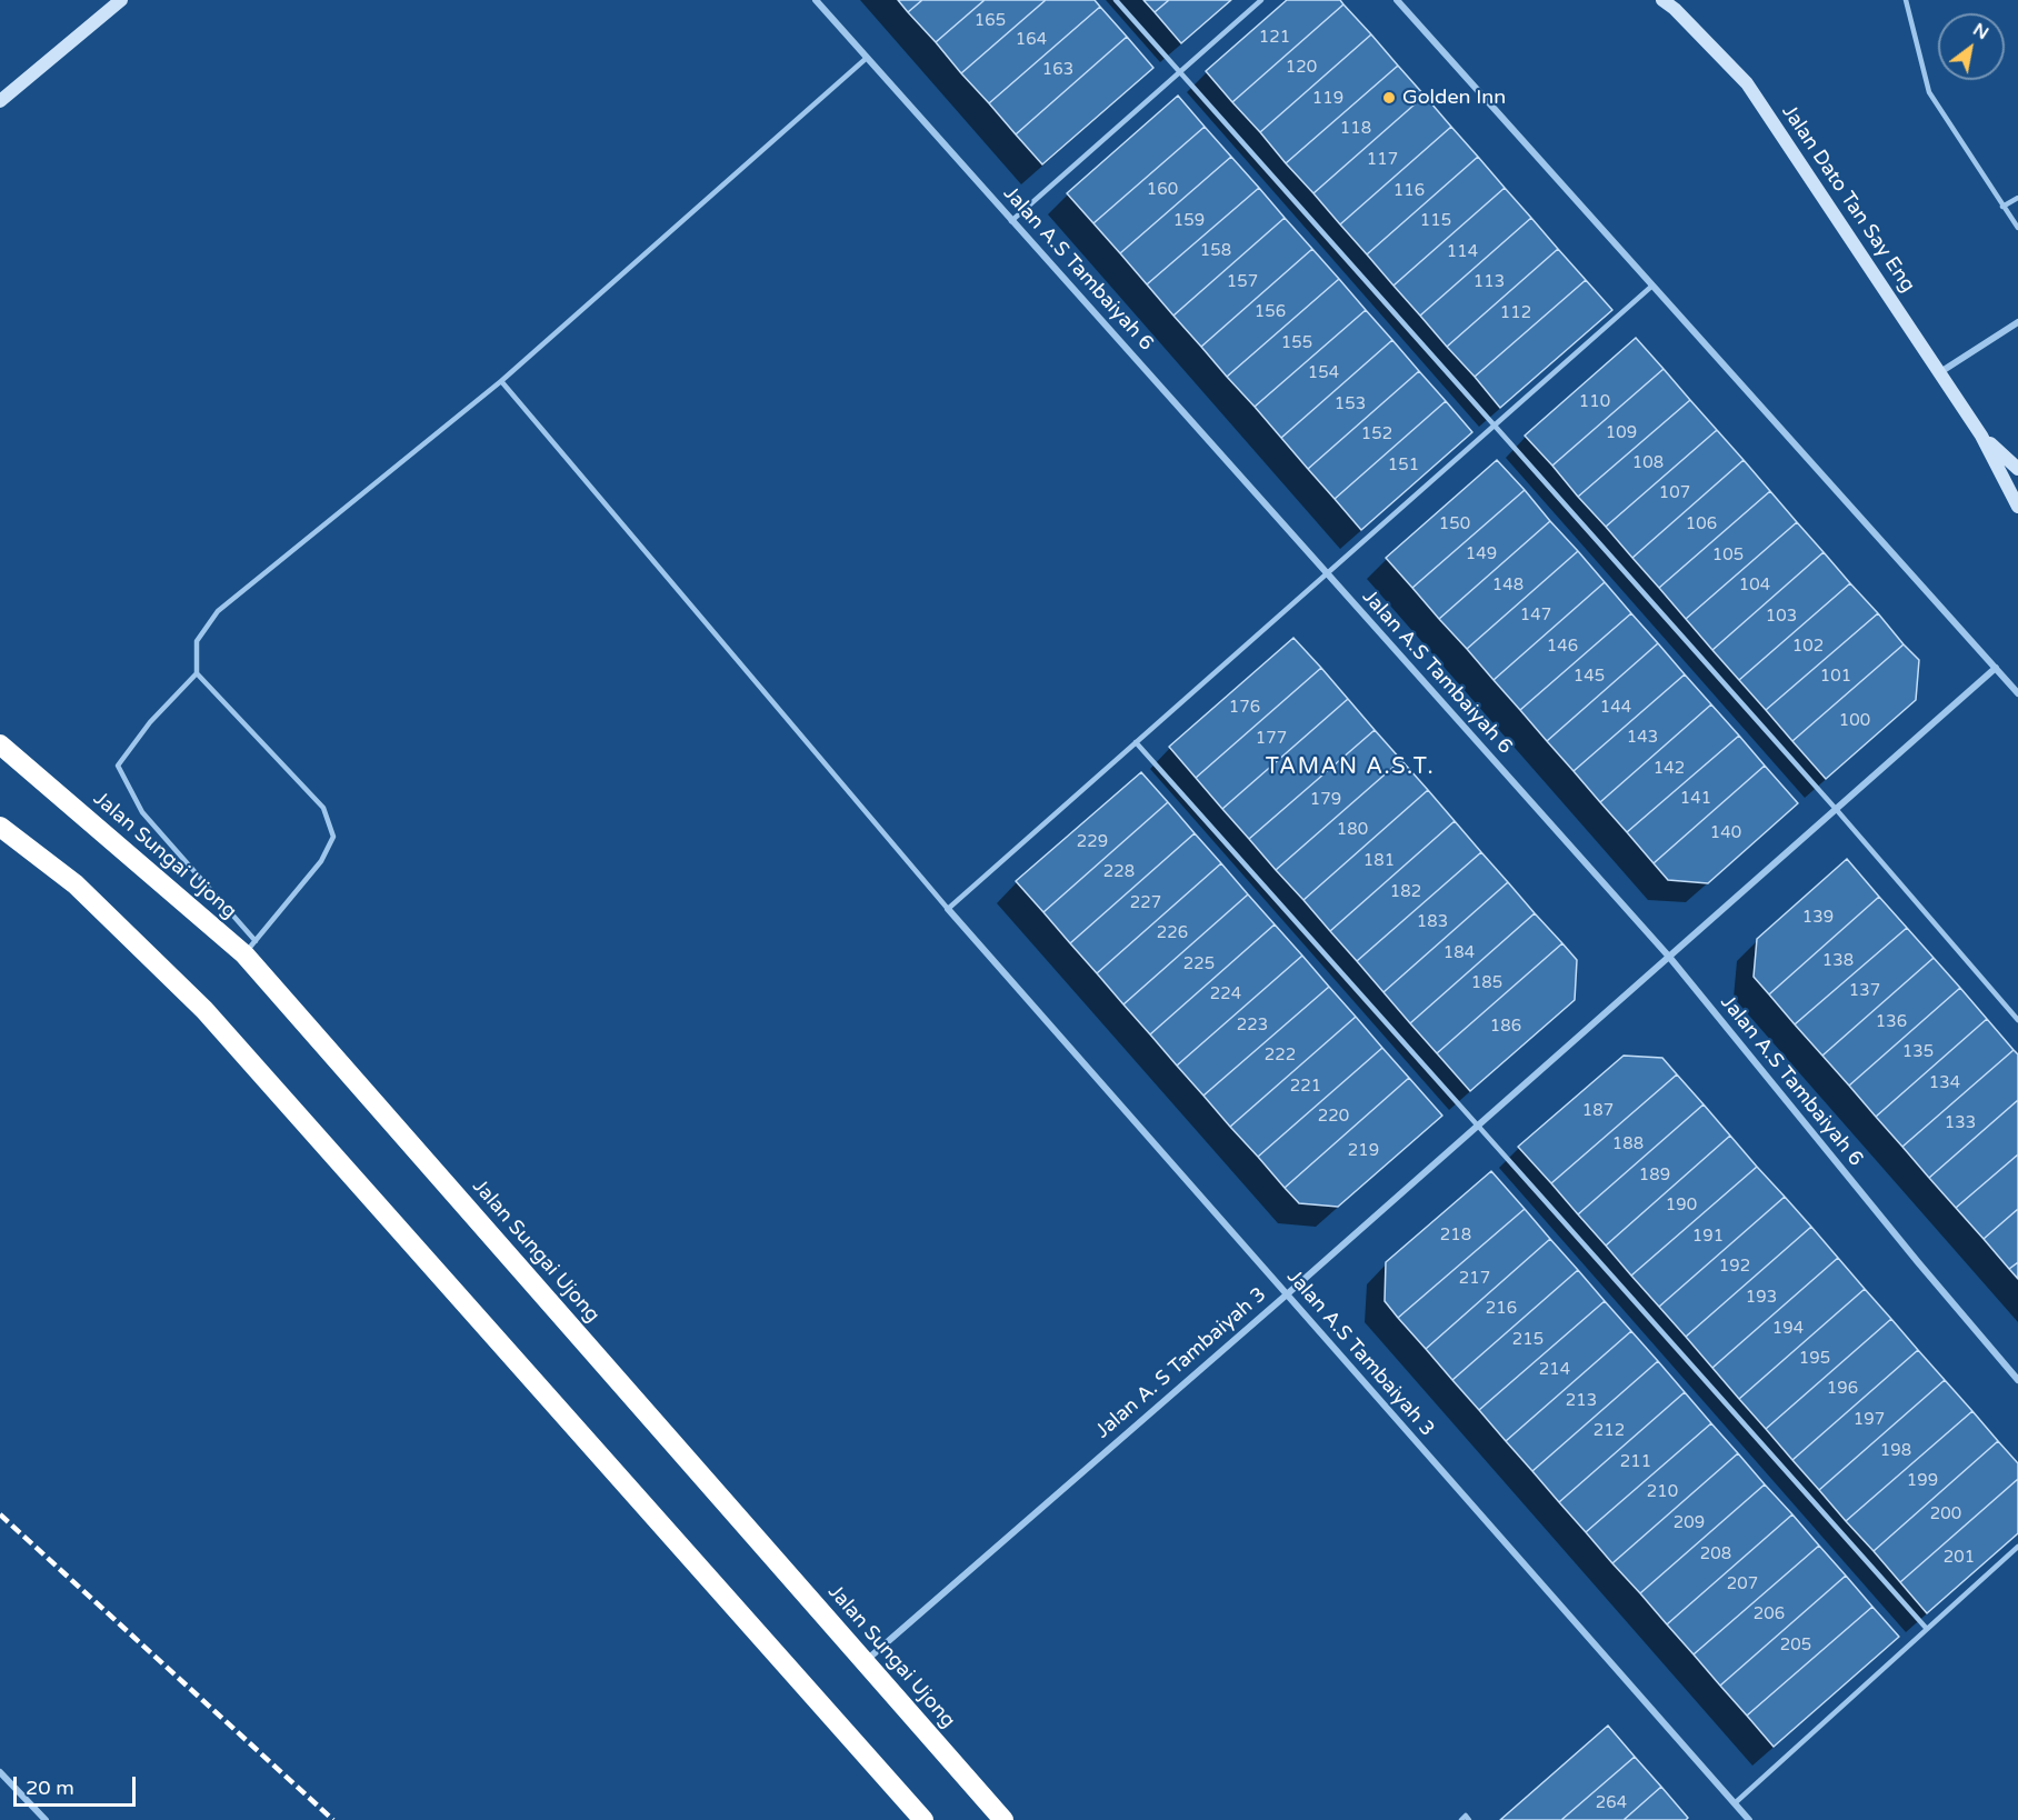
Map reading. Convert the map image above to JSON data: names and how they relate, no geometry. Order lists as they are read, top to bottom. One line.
{"streets":{"highway":["Jalan Sungai Ujong"],"street":["Jalan Dato Tan Say Eng","Jalan A.S Tambaiyah 6","Jalan A.S Tambaiyah 3","Jalan A. S Tambaiyah 3"]},"crossings":[["Jalan A.S Tambaiyah 6","Jalan A. S Tambaiyah 3"],["Jalan Sungai Ujong","Jalan A. S Tambaiyah 3"],["Jalan A.S Tambaiyah 3","Jalan A. S Tambaiyah 3"]],"districts":["TAMAN A.S.T."],"places":["Golden Inn"],"house_numbers":["165","121","164","120","163","119","118","117","160","116","159","115","158","114","157","113","156","112","155","154","110","153","109","152","108","151","107","150","106","149","105","148","104","147","103","146","102","145","101","176","144","100","143","177","142","141","179","180","140","229","181","228","182","227","139","183","226","184","138","225","185","137","224","136","223","186","135","222","134","221","187","220","133","188","219","189","190","218","191","192","217","193","216","194","215","195","214","196","213","197","212","198","211","199","210","200","209","208","201","207","206","205","264"],"scale_bar":"20 m","north":"top right"}
